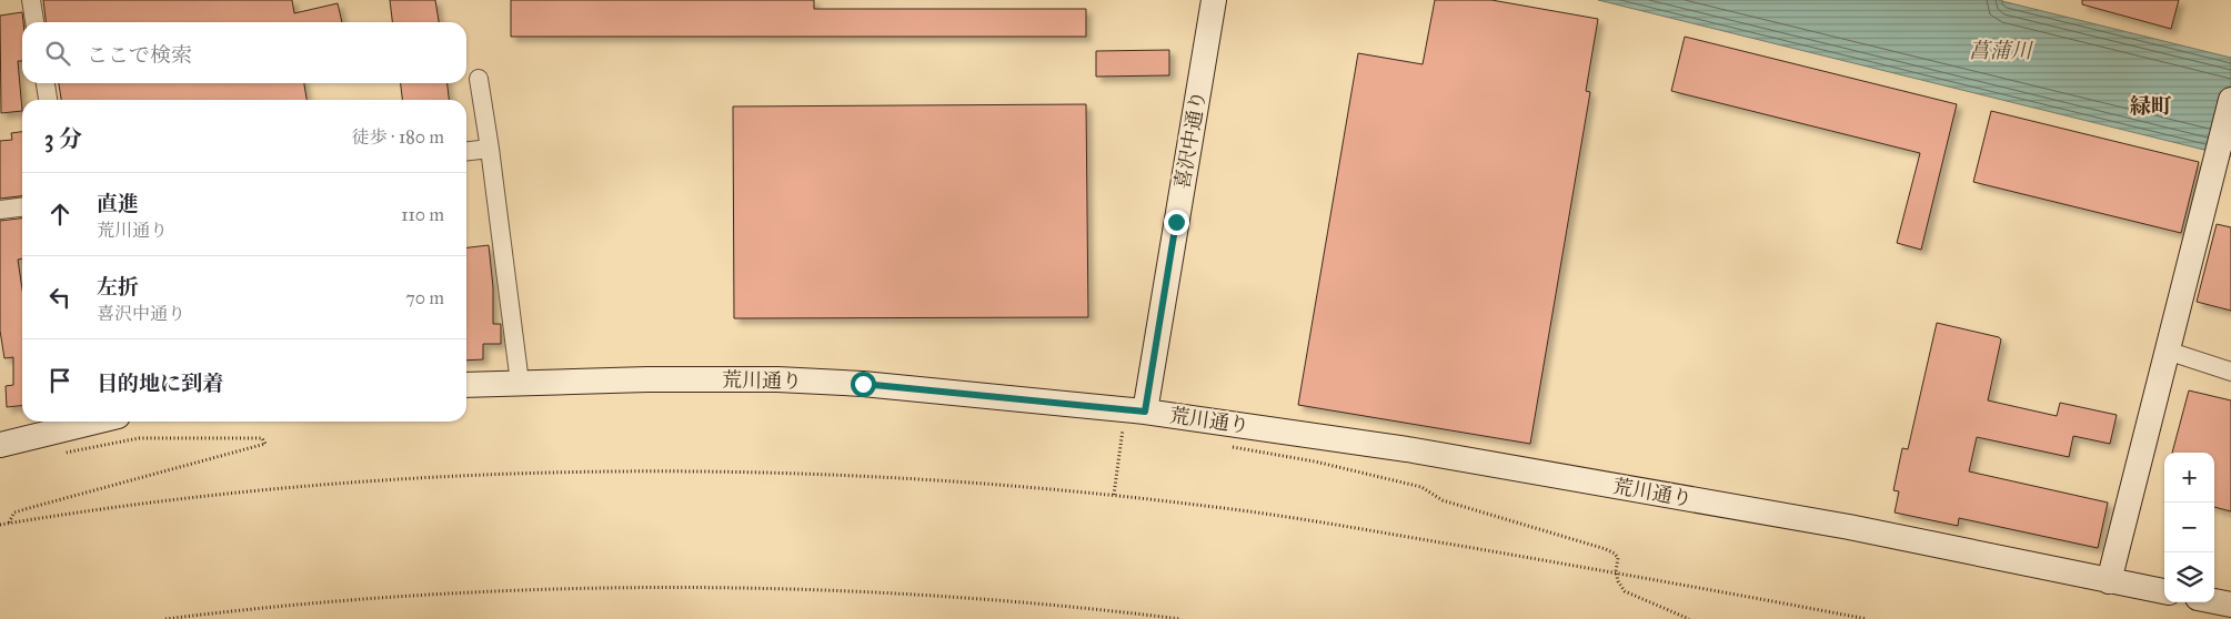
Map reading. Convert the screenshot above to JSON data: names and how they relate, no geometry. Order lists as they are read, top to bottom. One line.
{"streets":{"street":["喜沢中通り","荒川通り"]},"crossings":[["喜沢中通り","荒川通り"]],"districts":["緑町"],"water":["菖蒲川"],"page":{"search":"ここで検索","heading":["3 分","徒歩 · 180 m"],"list":[["直進","荒川通り","110 m"],["左折","喜沢中通り","70 m"],"目的地に到着"],"map_buttons":["+","−"]}}
